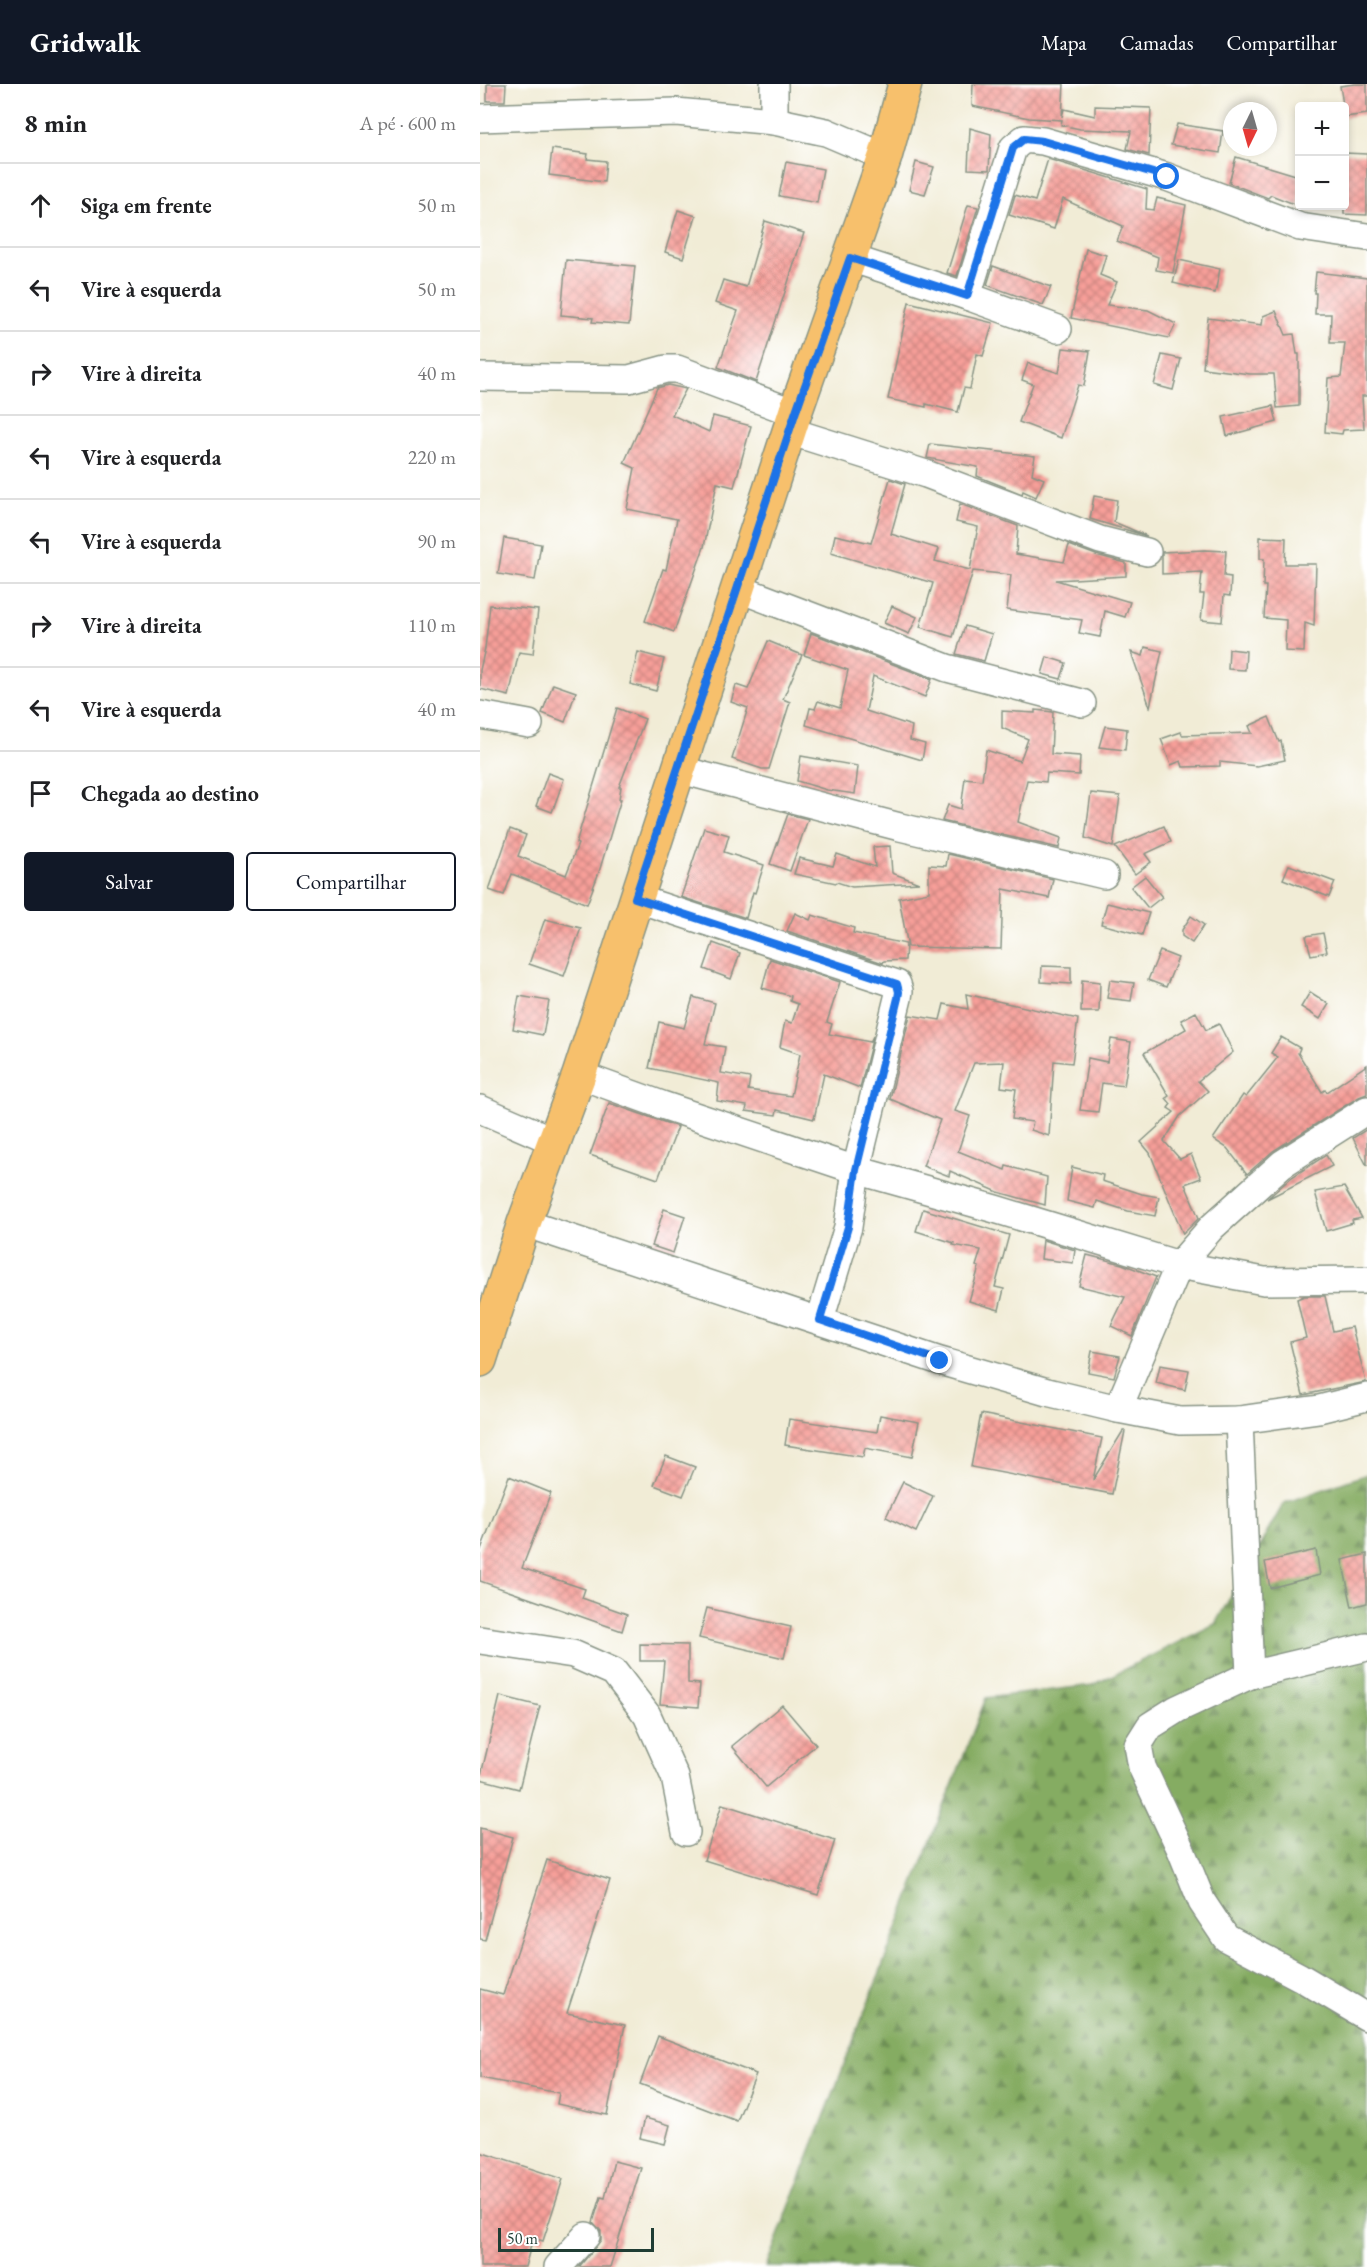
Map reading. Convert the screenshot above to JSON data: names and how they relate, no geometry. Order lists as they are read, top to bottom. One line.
{"scale_bar":"50 m","north":"bottom","page":{"header":"Gridwalk","nav":["Mapa","Camadas","Compartilhar"],"heading":["8 min","A pé · 600 m"],"map_buttons":["+","−"],"list":[["Siga em frente","50 m"],["Vire à esquerda","50 m"],["Vire à direita","40 m"],["Vire à esquerda","220 m"],["Vire à esquerda","90 m"],["Vire à direita","110 m"],["Vire à esquerda","40 m"],"Chegada ao destino"],"buttons":["Salvar","Compartilhar"],"scale":"50 m"}}
